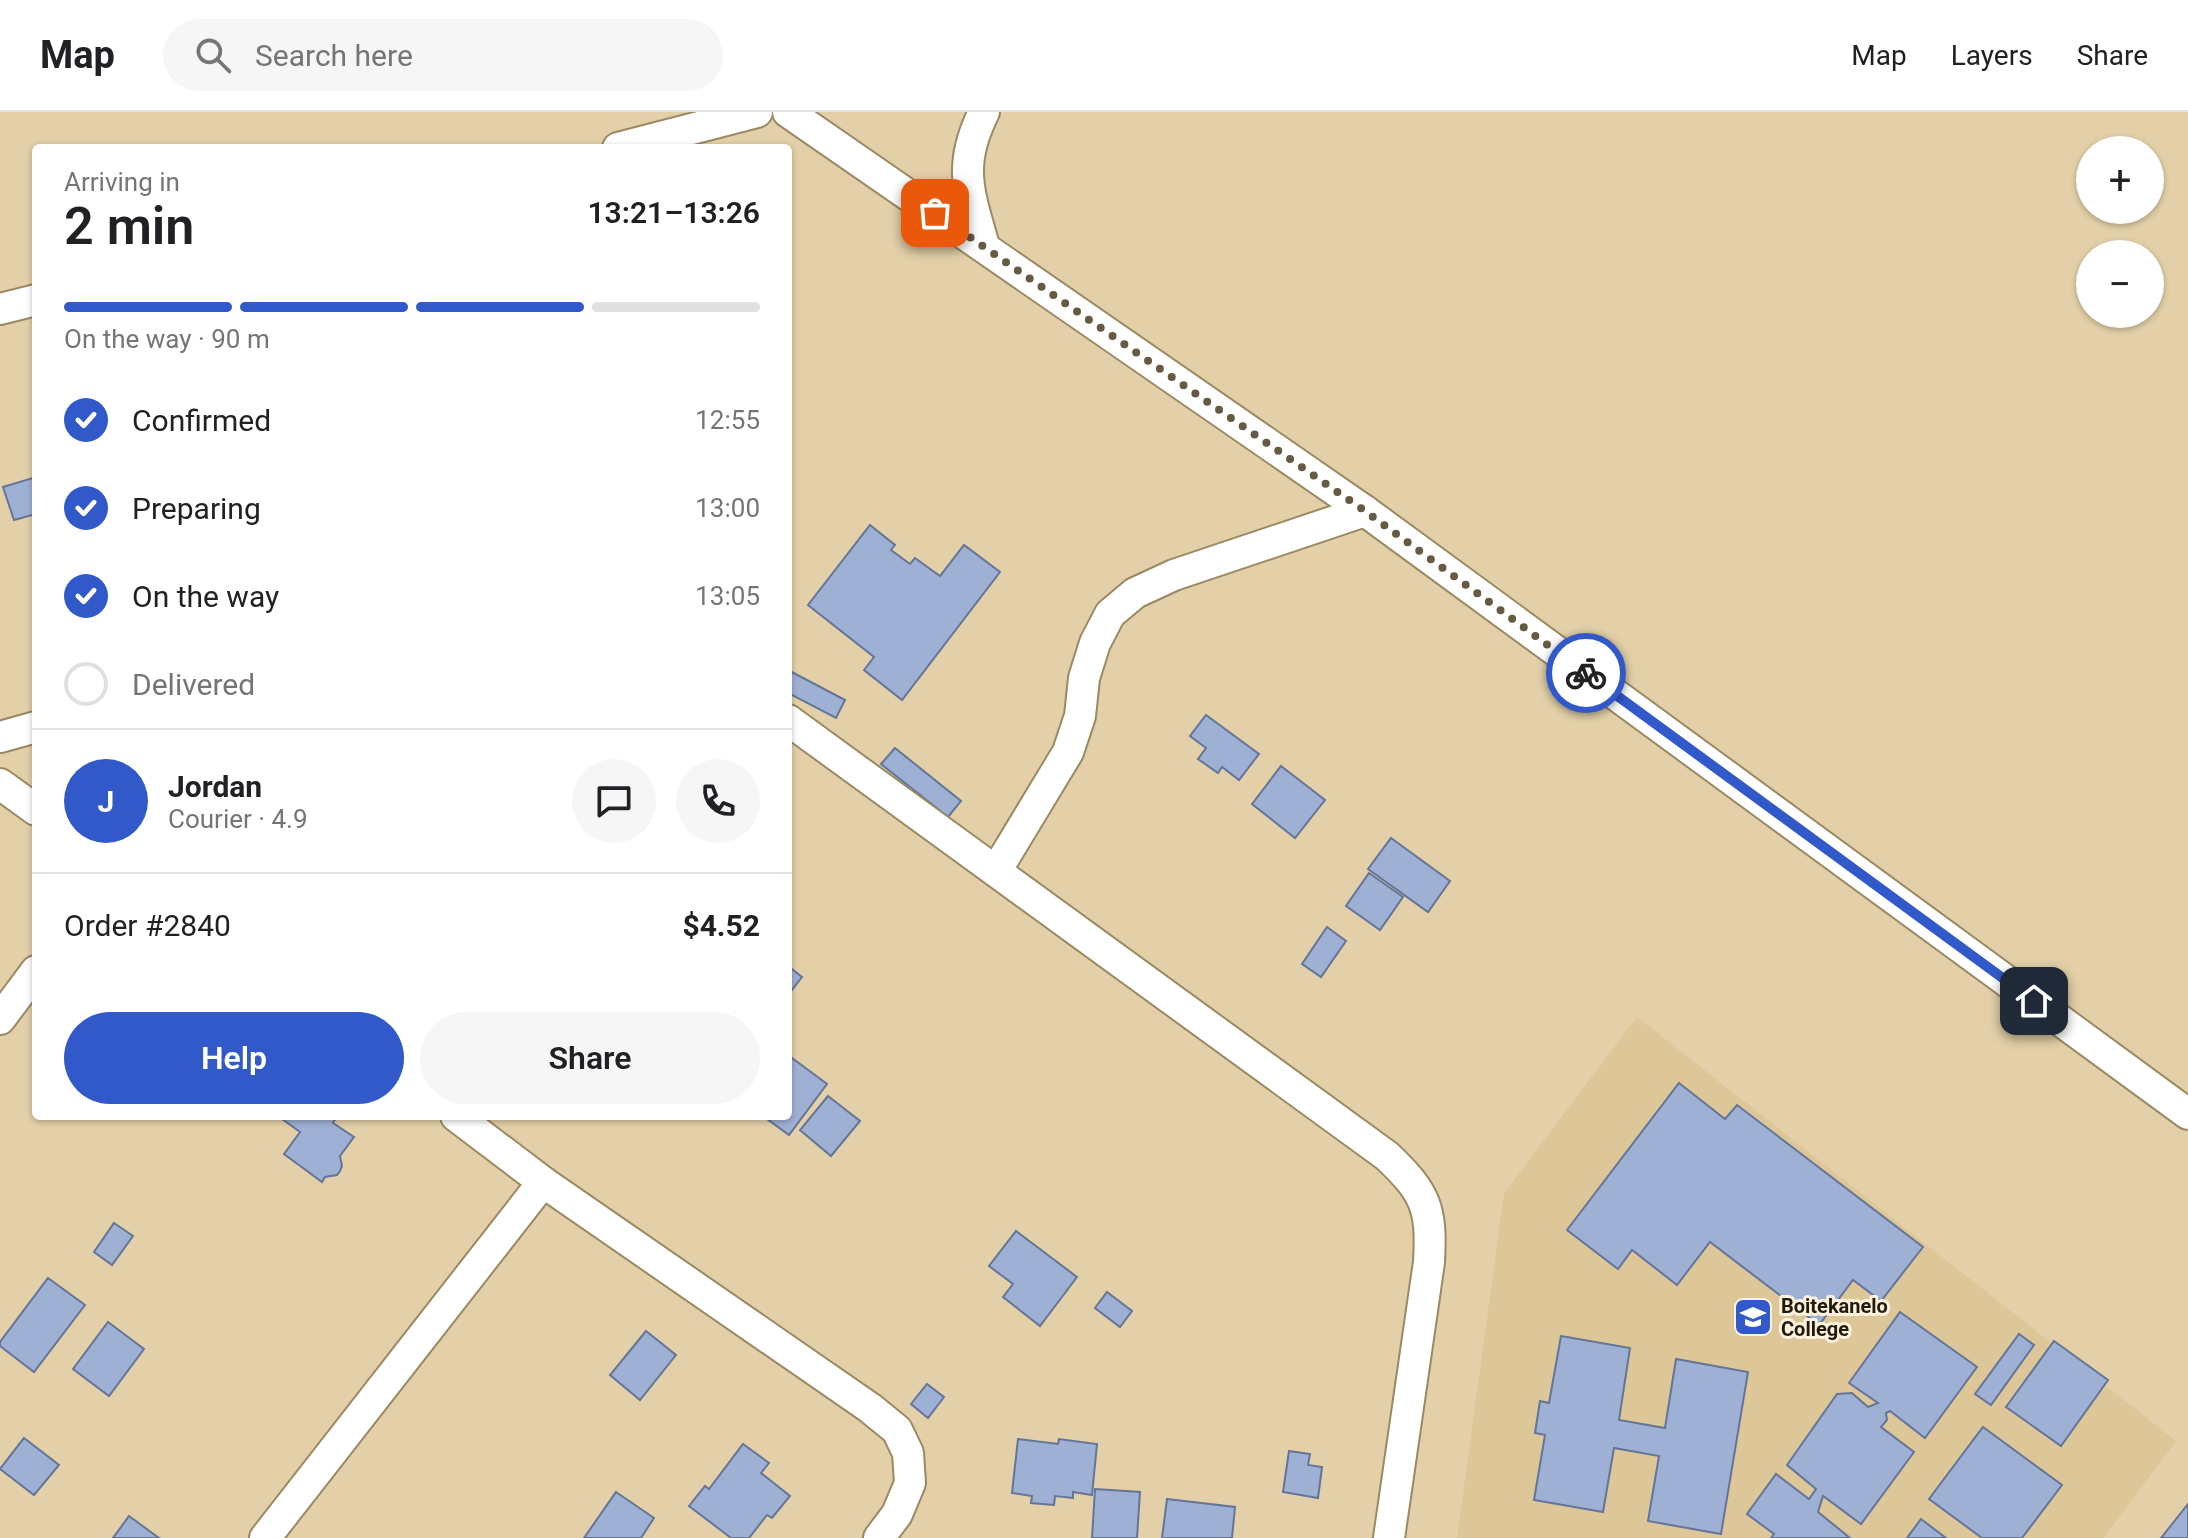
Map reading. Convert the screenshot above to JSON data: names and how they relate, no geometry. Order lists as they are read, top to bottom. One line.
{"places":{"school or university":["Boitekanelo College"]},"page":{"header":"Map","search":"Search here","nav":["Map","Layers","Share"],"map_buttons":["+","−"],"heading":["2 min","Arriving in","13:21–13:26"],"panel":["Jordan","Courier · 4.9","Order #2840","$4.52"],"bar":"On the way · 90 m","list":[["Confirmed","12:55"],["Preparing","13:00"],["On the way","13:05"],"Delivered"],"round":"J","buttons":["Help","Share"]}}
